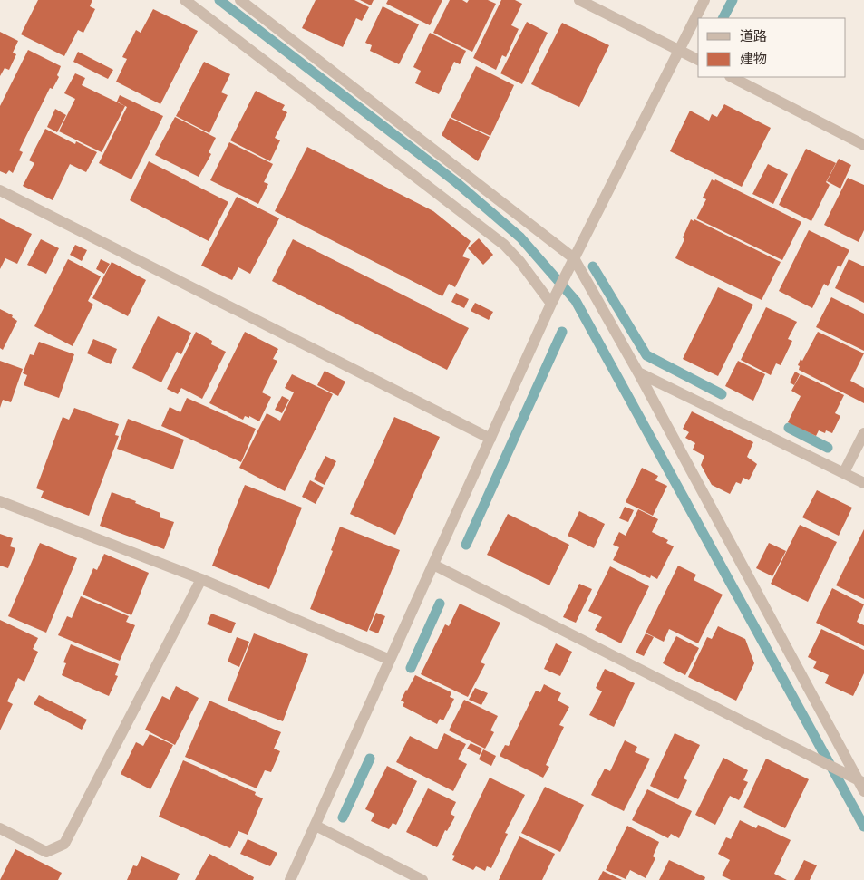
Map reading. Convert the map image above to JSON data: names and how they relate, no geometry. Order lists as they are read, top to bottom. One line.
{"legend":["道路","建物"]}
